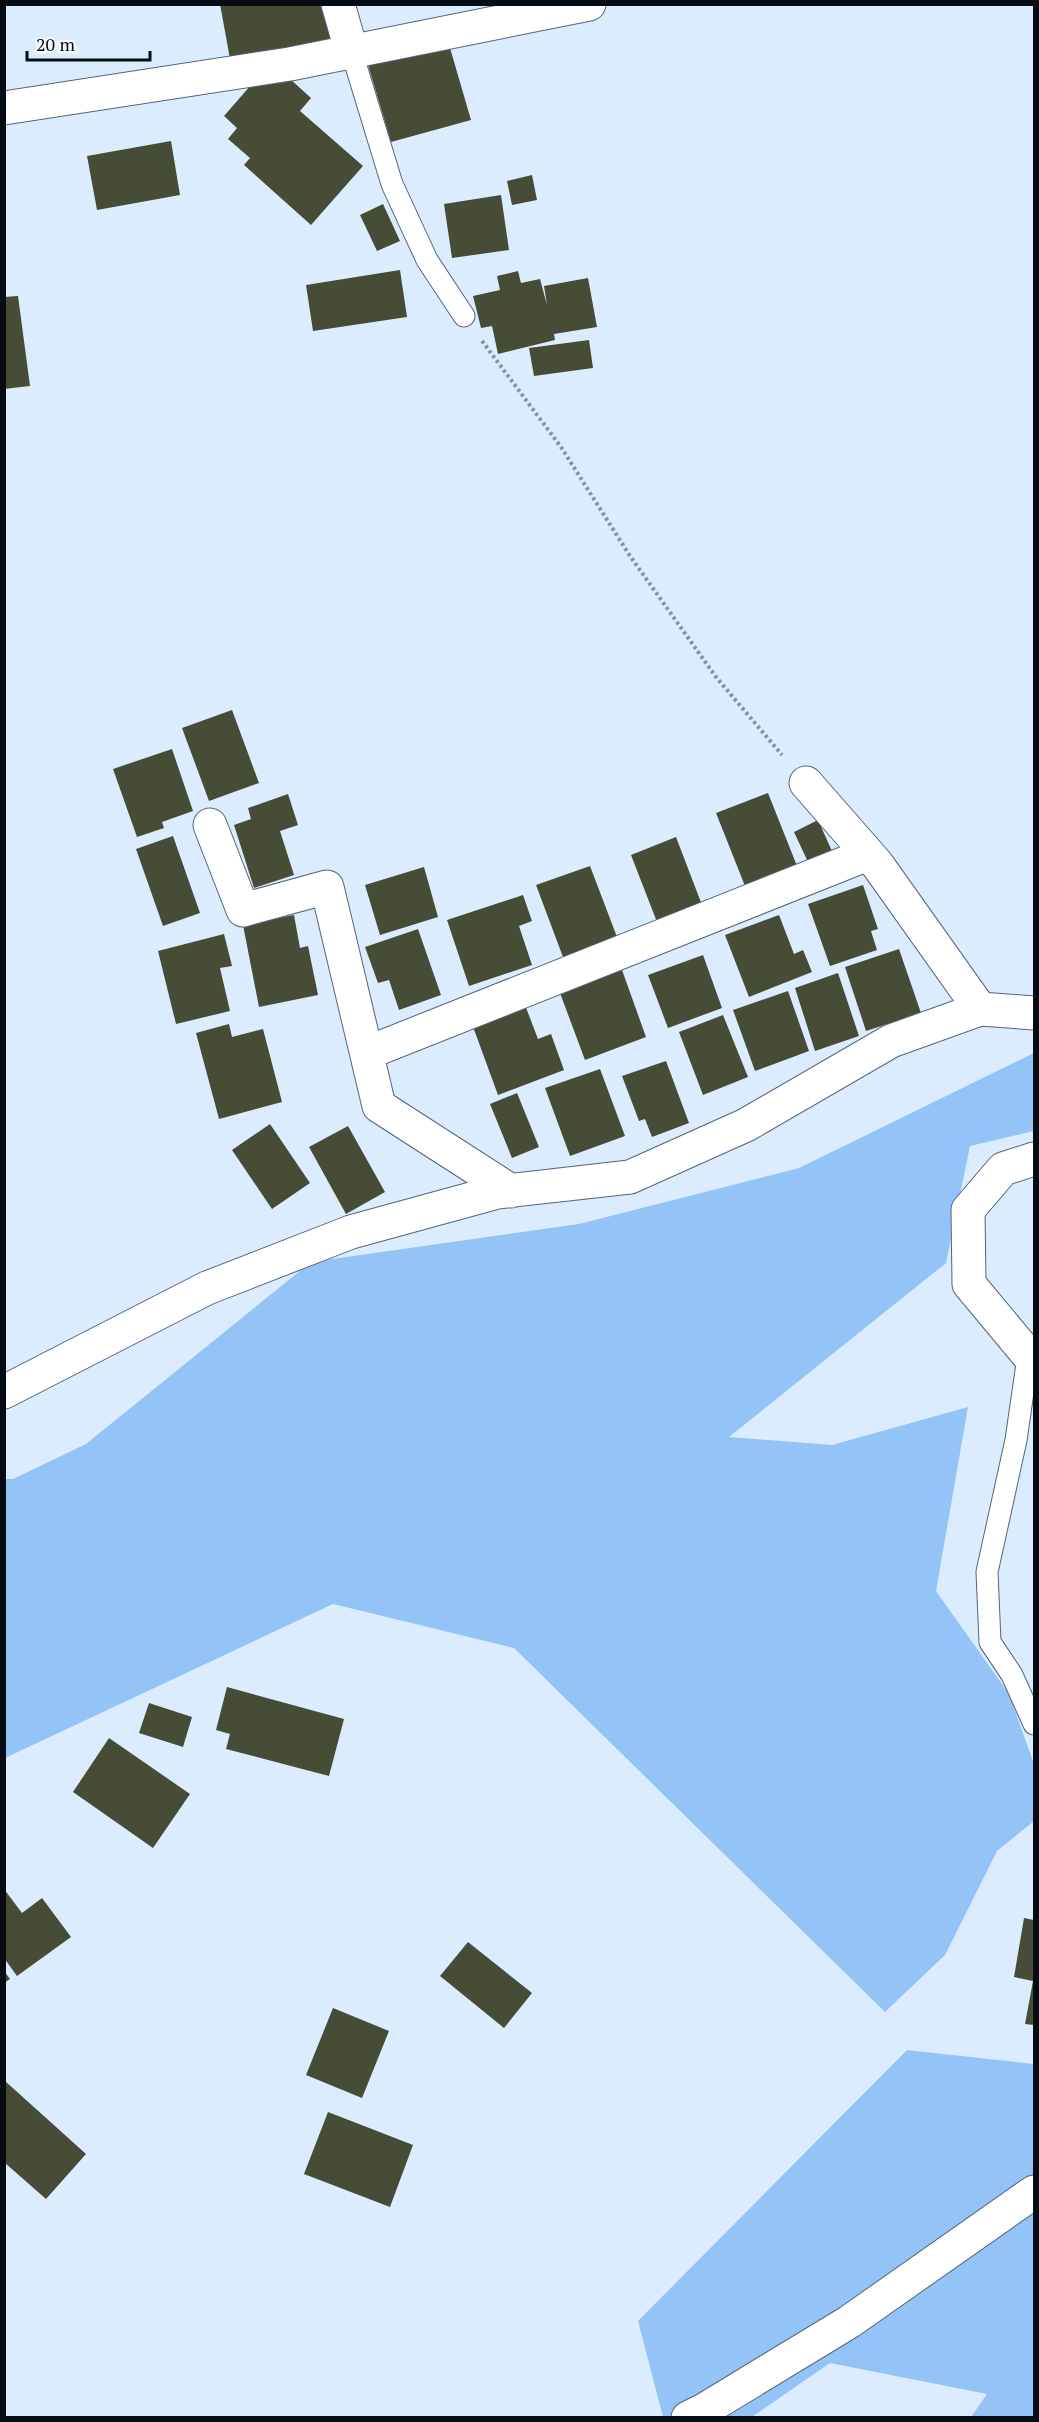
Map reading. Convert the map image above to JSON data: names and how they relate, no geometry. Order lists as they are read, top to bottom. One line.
{"scale_bar":"20 m"}
